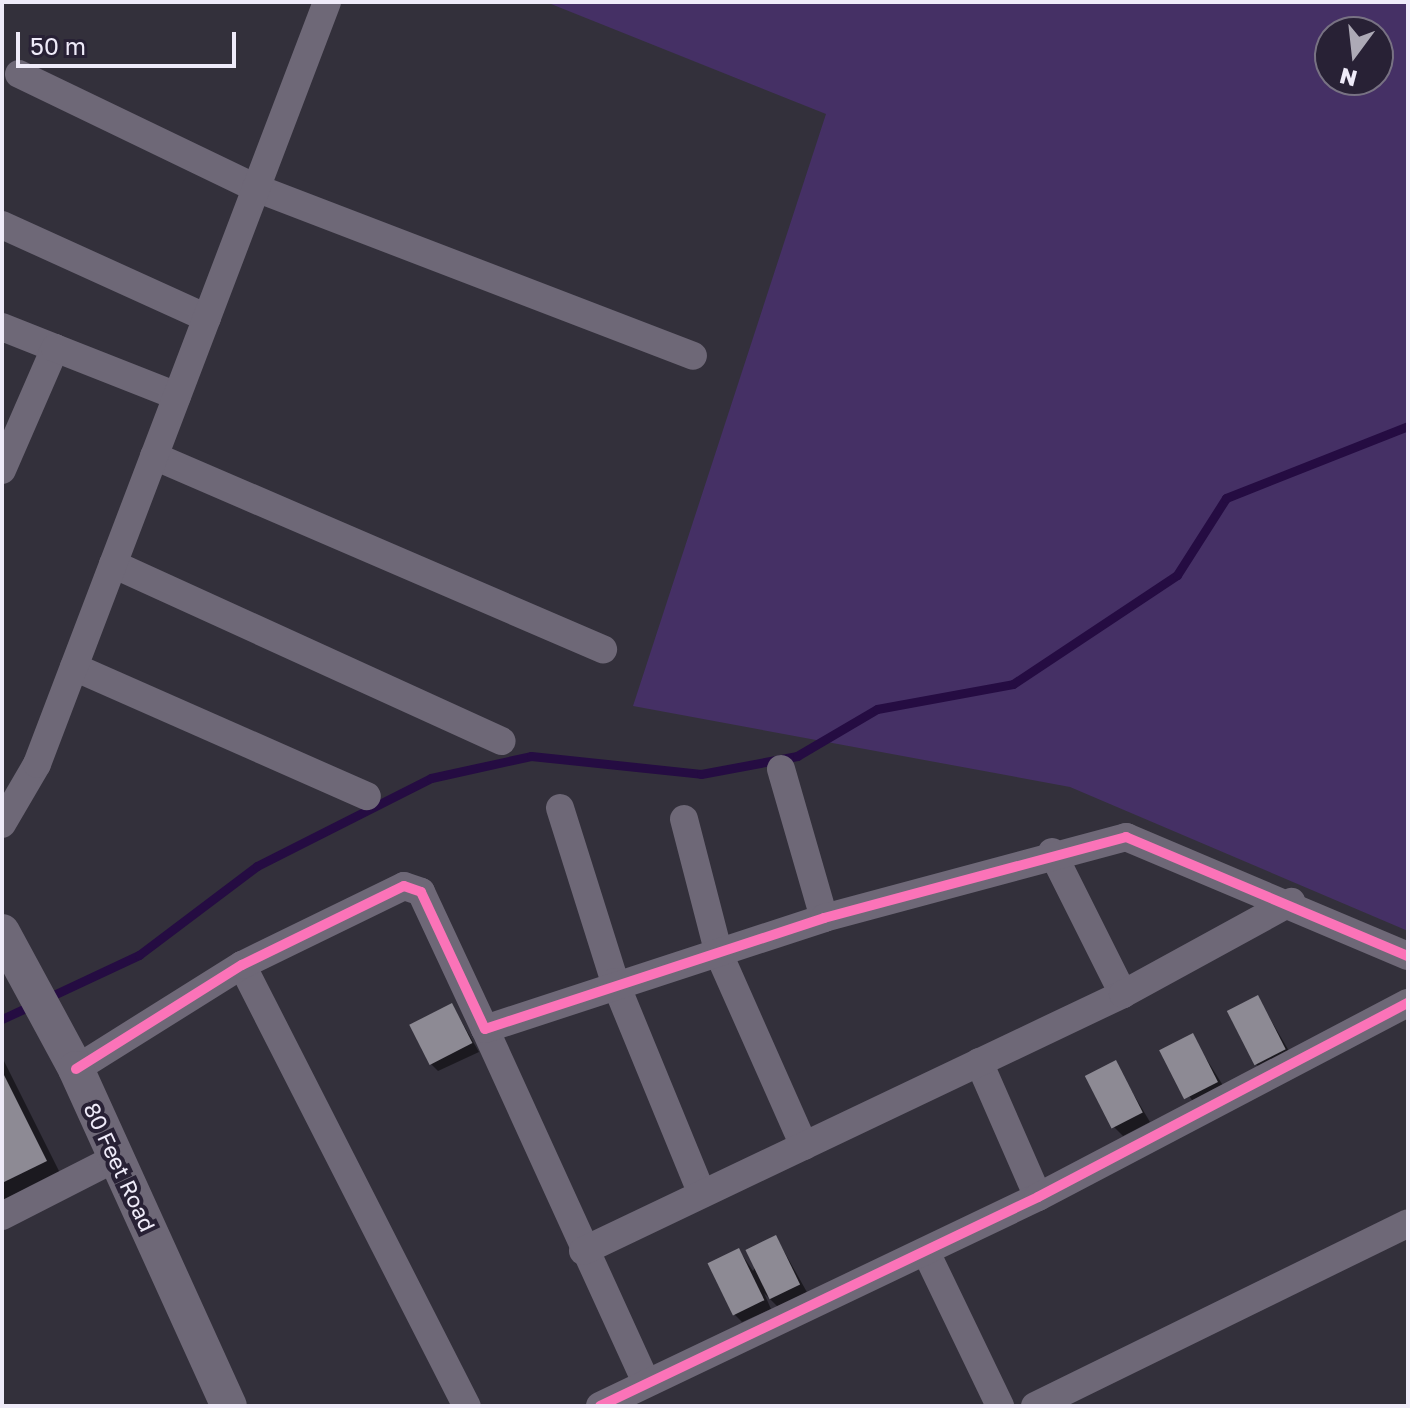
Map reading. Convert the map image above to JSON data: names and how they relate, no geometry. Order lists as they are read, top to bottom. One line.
{"streets":{"street":["80 Feet Road"]},"scale_bar":"50 m","north":"bottom"}
